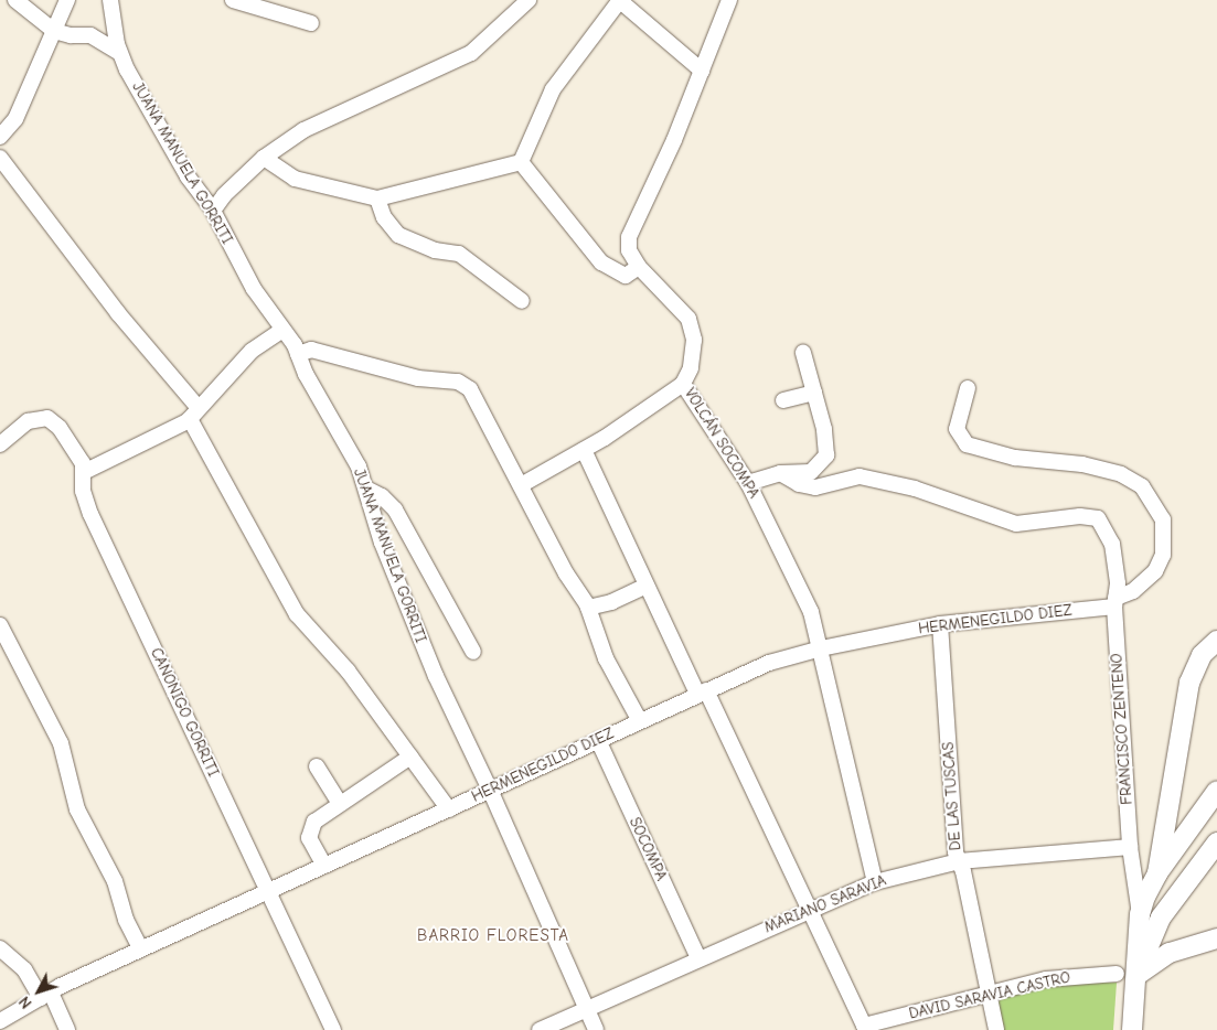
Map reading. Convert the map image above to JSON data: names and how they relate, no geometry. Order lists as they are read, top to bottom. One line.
{"streets":{"street":["JUANA MANUELA GORRITI","VOLCÁN SOCOMPA","HERMENEGILDO DIEZ","CANONIGO GORRITI","FRANCISCO ZENTENO","DE LAS TUSCAS","SOCOMPA","MARIANO SARAVIA","DAVID SARAVIA CASTRO"]},"crossings":[["JUANA MANUELA GORRITI","HERMENEGILDO DIEZ"],["JUANA MANUELA GORRITI","MARIANO SARAVIA"],["VOLCÁN SOCOMPA","HERMENEGILDO DIEZ"],["VOLCÁN SOCOMPA","MARIANO SARAVIA"],["HERMENEGILDO DIEZ","CANONIGO GORRITI"],["HERMENEGILDO DIEZ","FRANCISCO ZENTENO"],["HERMENEGILDO DIEZ","DE LAS TUSCAS"],["HERMENEGILDO DIEZ","SOCOMPA"],["FRANCISCO ZENTENO","MARIANO SARAVIA"],["DE LAS TUSCAS","MARIANO SARAVIA"],["DE LAS TUSCAS","DAVID SARAVIA CASTRO"],["SOCOMPA","MARIANO SARAVIA"]],"districts":["BARRIO FLORESTA"],"north":"bottom left"}
